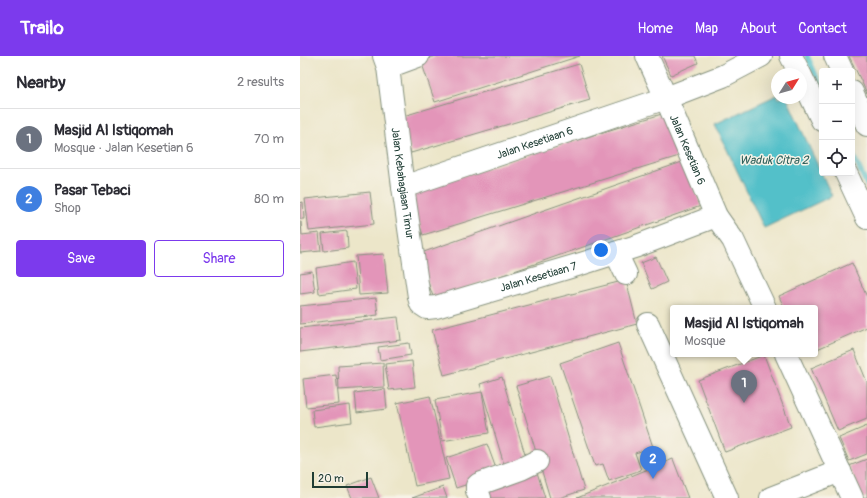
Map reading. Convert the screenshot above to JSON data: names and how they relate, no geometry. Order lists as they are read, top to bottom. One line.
{"streets":{"street":["Jalan Kesetiaan 6","Jalan Kesetian 6","Jalan Kebahagiaan Timur","Jalan Kesetiaan 7"]},"crossings":[["Jalan Kesetiaan 6","Jalan Kesetian 6"],["Jalan Kesetiaan 6","Jalan Kebahagiaan Timur"],["Jalan Kesetian 6","Jalan Kesetiaan 7"],["Jalan Kebahagiaan Timur","Jalan Kesetiaan 7"]],"water":["Waduk Citra 2"],"scale_bar":"20 m","north":"top right","page":{"header":"Trailo","nav":["Home","Map","About","Contact"],"heading":["Nearby","2 results"],"map_buttons":["+","−"],"list":[{"mark":"1","name":"Masjid Al Istiqomah","note":"Mosque · Jalan Kesetian 6","value":"70 m"},{"mark":"2","name":"Pasar Tebaci","note":"Shop","value":"80 m"}],"buttons":["Save","Share"],"popup":["Masjid Al Istiqomah","Mosque"],"pins":["1","2"],"scale":"20 m"}}
